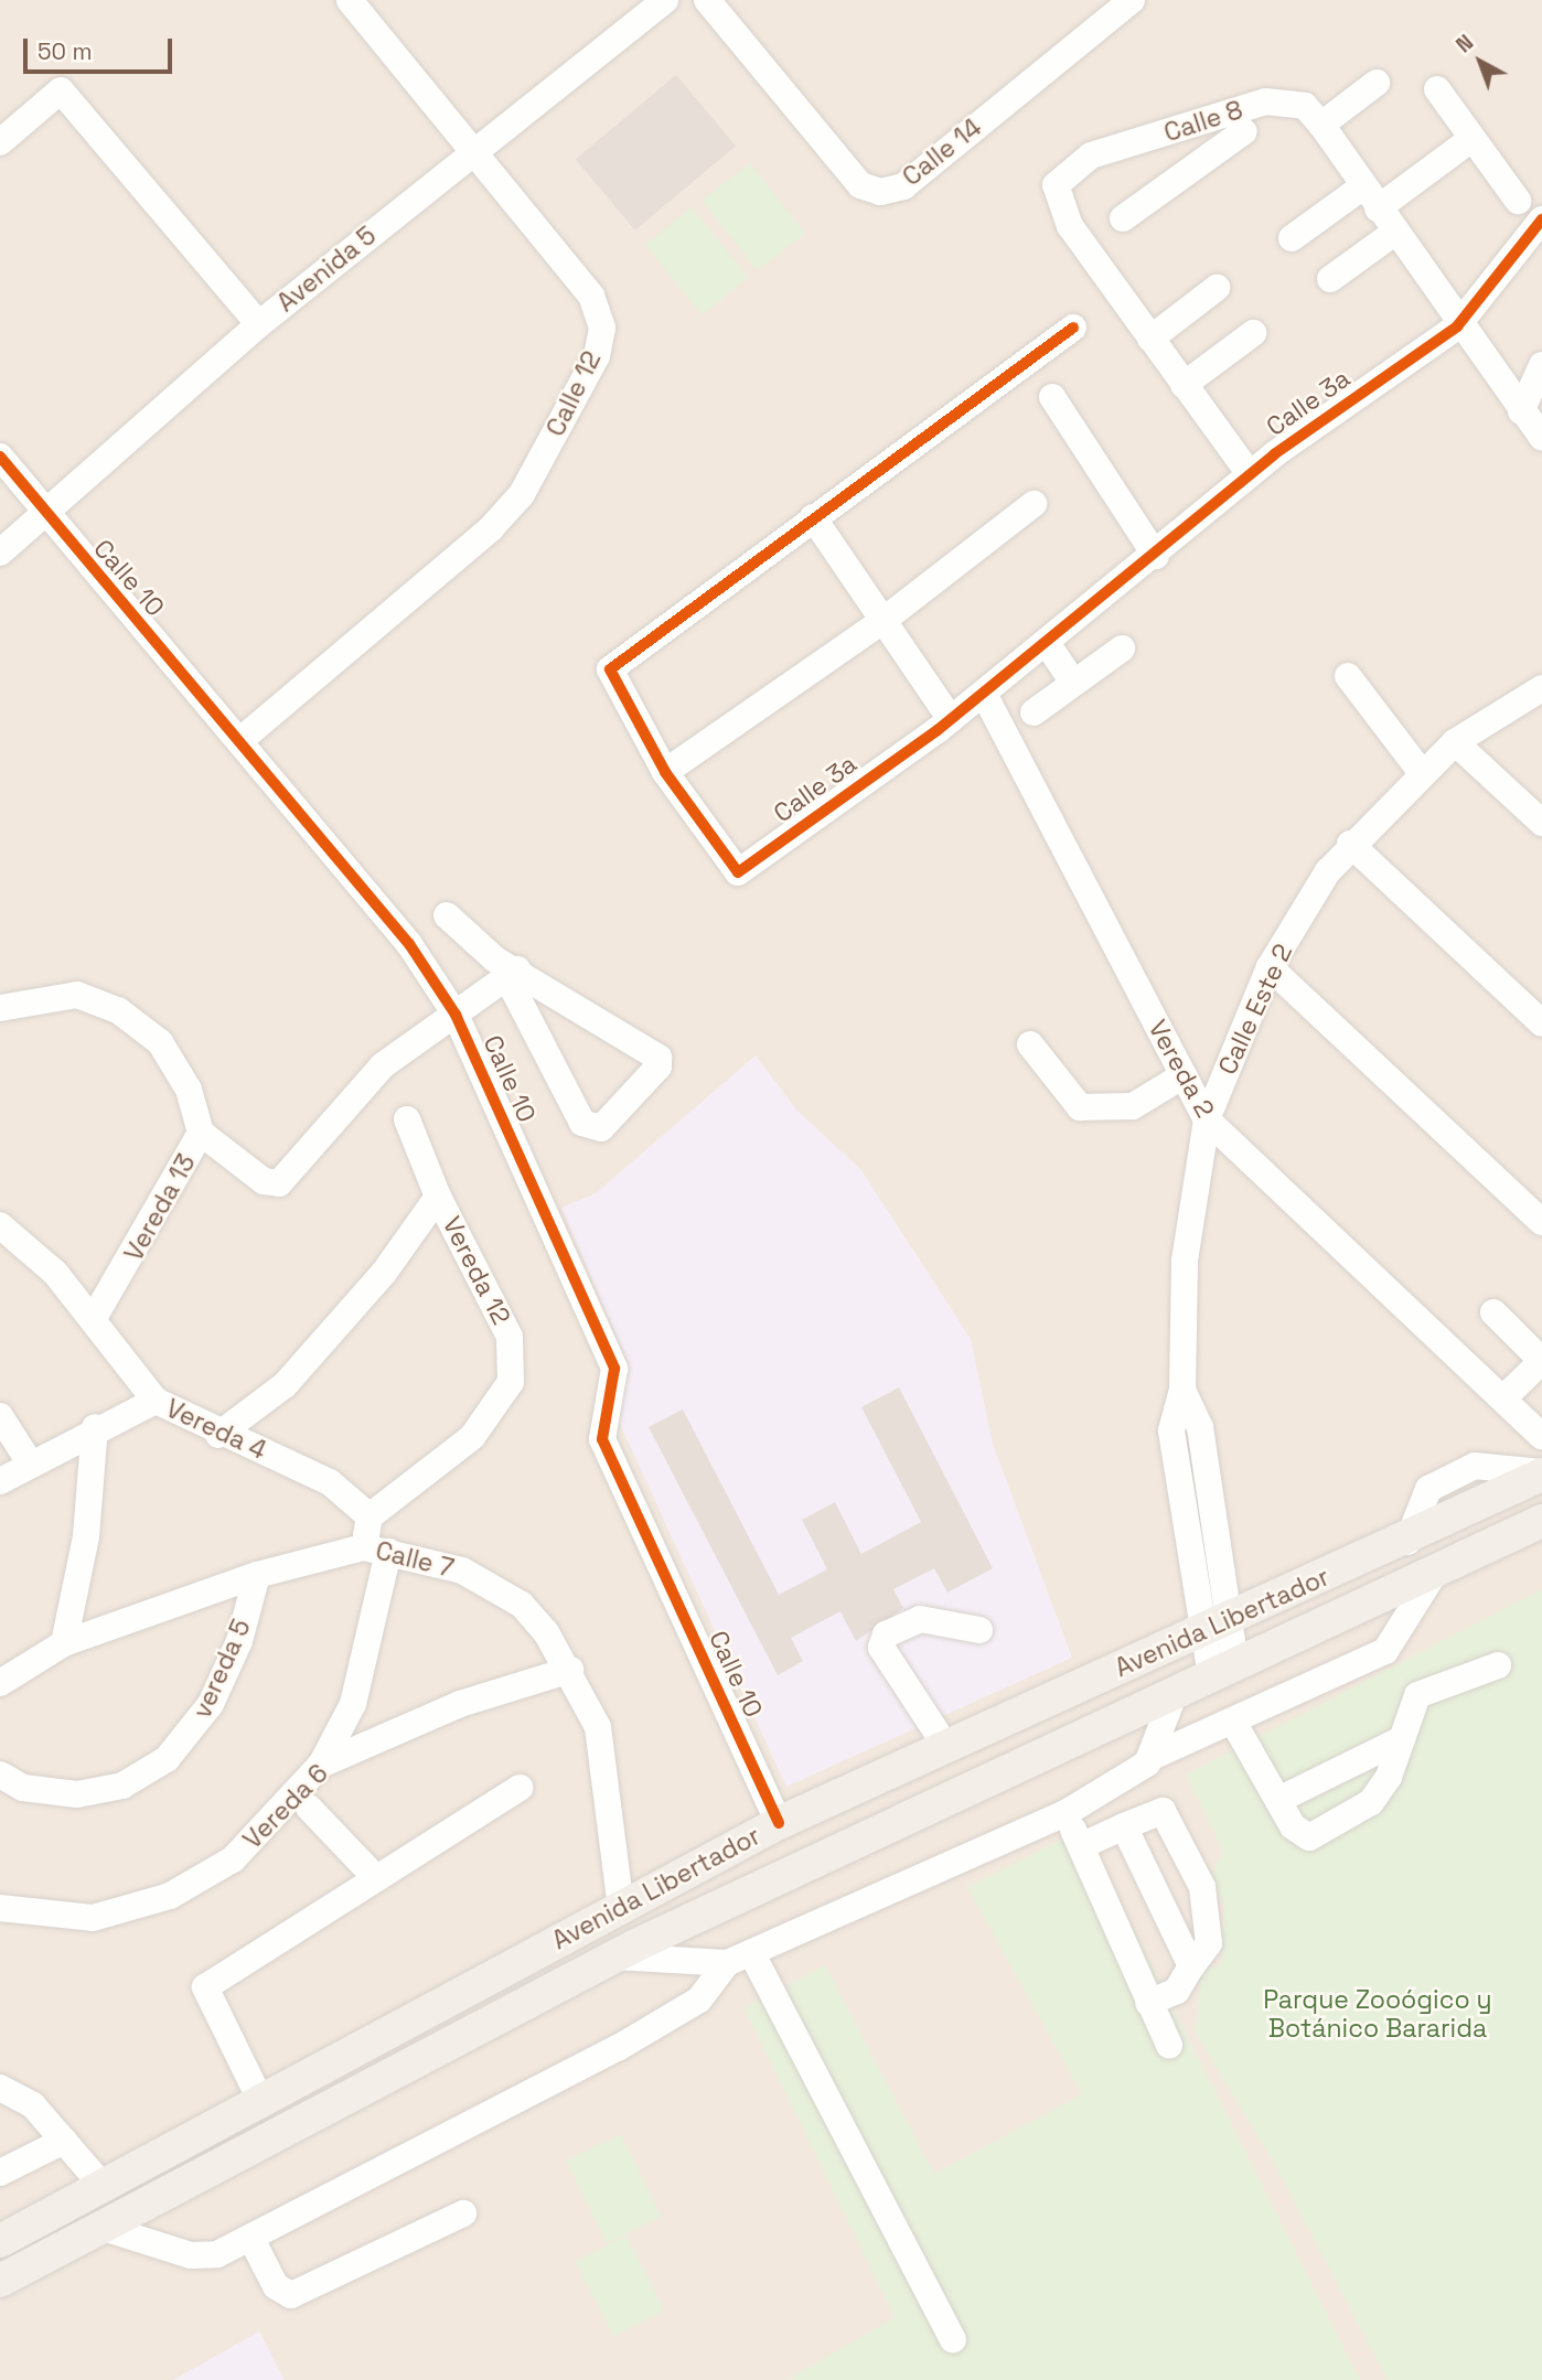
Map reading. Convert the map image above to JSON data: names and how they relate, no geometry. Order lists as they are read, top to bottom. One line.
{"streets":{"main road":["Avenida Libertador"],"street":["Calle 8","Calle 14","Avenida 5","Calle 12","Calle 3a","Calle 10","Calle Este 2","Vereda 2","Vereda 13","Vereda 12","Vereda 4","Calle 7","vereda 5","Vereda 6"]},"crossings":[["Calle 8","Calle 3a"],["Avenida 5","Calle 12"],["Avenida 5","Calle 10"],["Calle 12","Calle 10"],["Calle 3a","Vereda 2"],["Calle 10","Avenida Libertador"],["Calle Este 2","Vereda 2"],["Calle Este 2","Avenida Libertador"],["Vereda 13","Vereda 4"],["Vereda 12","Vereda 4"],["Calle 7","Avenida Libertador"],["Calle 7","vereda 5"],["Calle 7","Vereda 6"]],"parks":["Parque Zooógico y Botánico Bararida"],"scale_bar":"50 m","north":"top left"}
